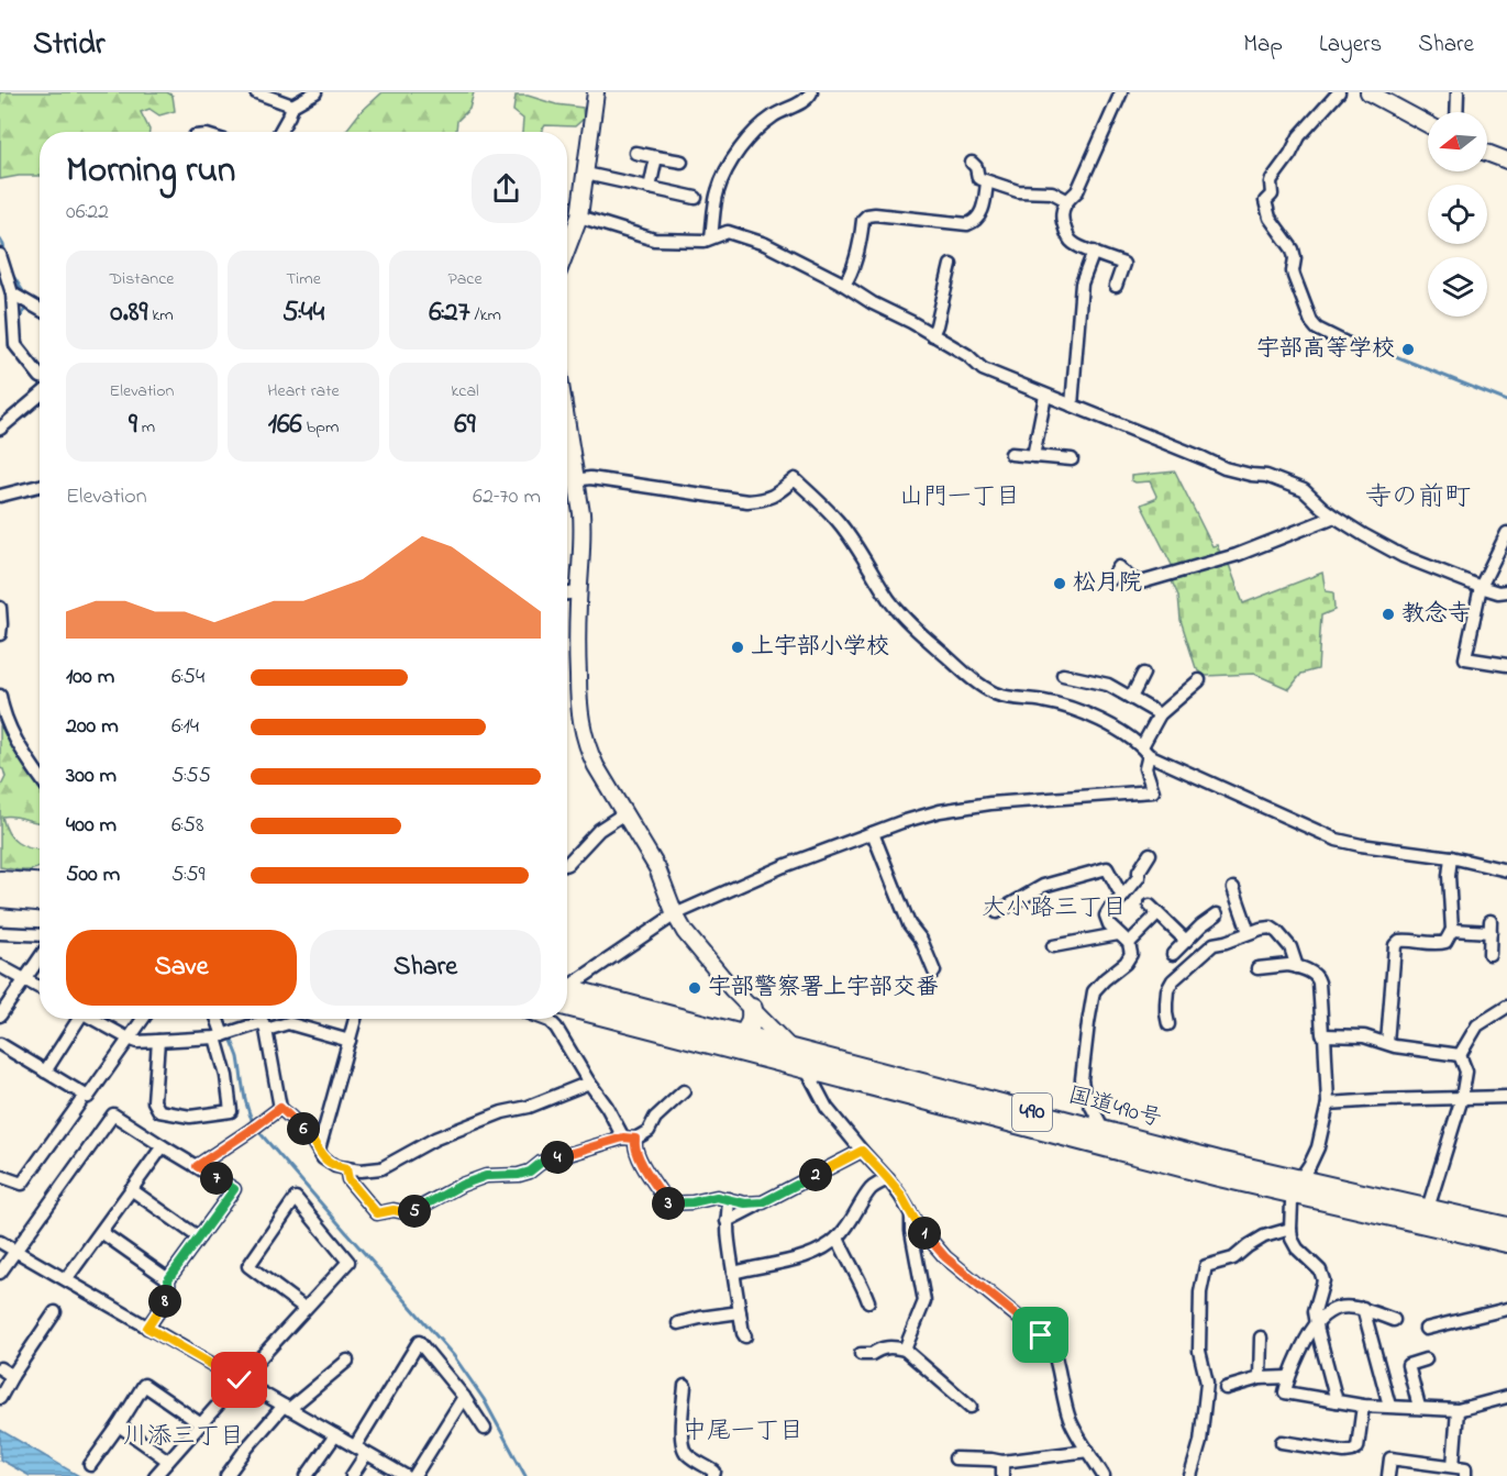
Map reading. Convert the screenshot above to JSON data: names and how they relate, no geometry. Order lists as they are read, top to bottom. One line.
{"streets":{"highway":["国道490号","490"]},"districts":["山門一丁目","寺の前町","大小路三丁目","中尾一丁目","川添三丁目"],"places":["宇部高等学校","松月院","教念寺","上宇部小学校","宇部警察署上宇部交番"],"north":"left","page":{"header":"Stridr","nav":["Map","Layers","Share"],"heading":["Morning run","06:22"],"stats":[["Distance","0.89 km"],["Time","5:44"],["Pace","6:27 /km"],["Elevation","9 m"],["Heart rate","166 bpm"],["kcal","69"]],"chart":["Elevation","62–70 m"],"list":[{"name":"100 m","note":"6:54"},{"name":"200 m","note":"6:14"},{"name":"300 m","note":"5:55"},{"name":"400 m","note":"6:58"},{"name":"500 m","note":"5:59"}],"buttons":["Save","Share"],"pins":["6","4","2","7","3","5","1","8"]}}
